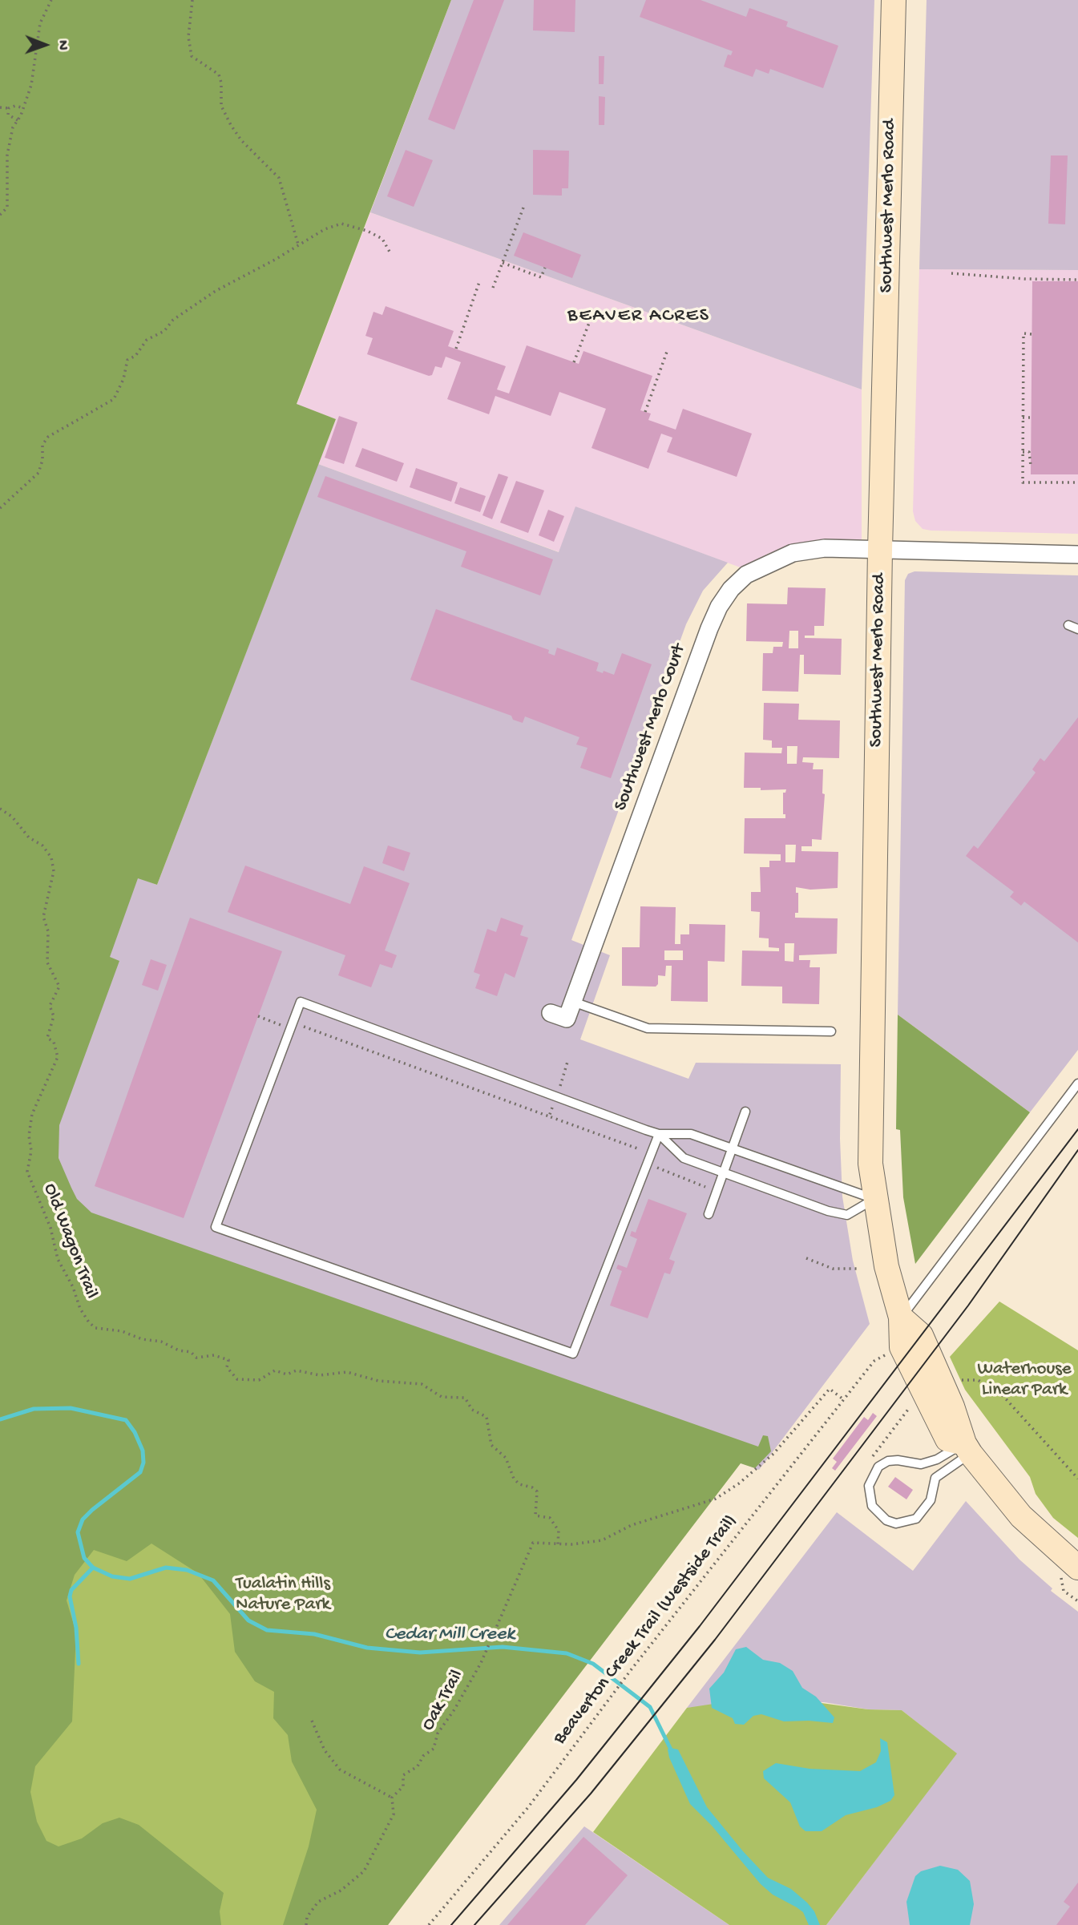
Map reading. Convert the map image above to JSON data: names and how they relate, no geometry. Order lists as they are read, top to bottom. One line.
{"streets":{"street":["Southwest Merlo Road","Southwest Merlo Court"],"path":["Old Wagon Trail","Beaverton Creek Trail (Westside Trail)","Oak Trail"]},"crossings":[["Southwest Merlo Road","Southwest Merlo Court"],["Old Wagon Trail","Oak Trail"],["Beaverton Creek Trail (Westside Trail)","Oak Trail"]],"districts":["BEAVER ACRES"],"water":["Cedar Mill Creek"],"parks":["Waterhouse Linear Park","Tualatin Hills Nature Park"],"north":"right"}
